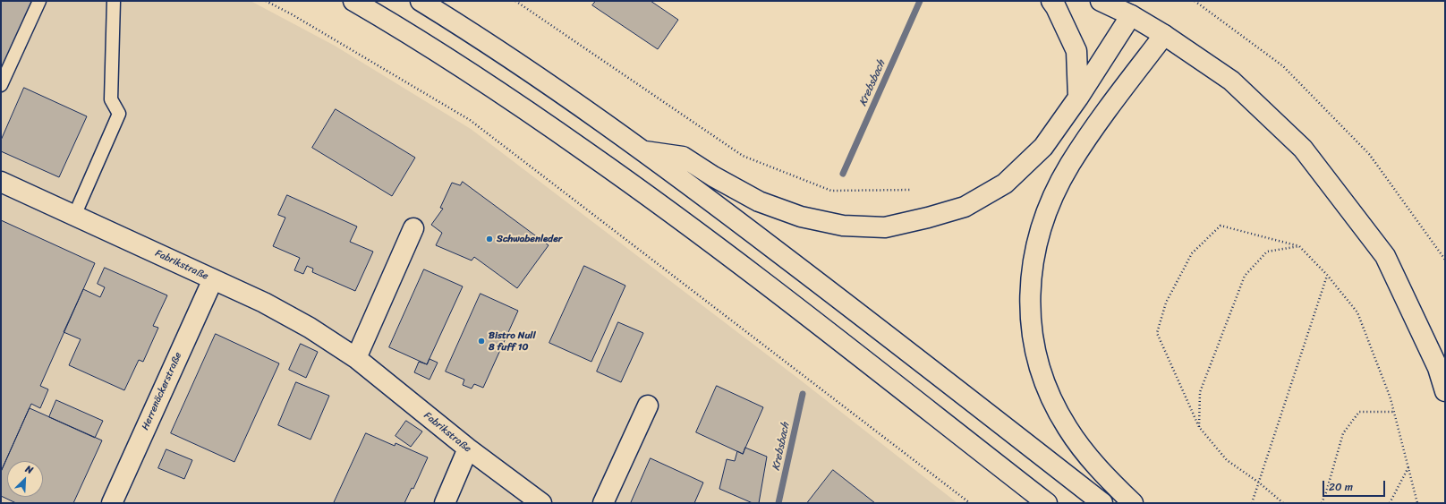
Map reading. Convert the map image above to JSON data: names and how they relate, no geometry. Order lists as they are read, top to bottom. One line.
{"streets":{"main road":["Fabrikstraße","Herrenäckerstraße"]},"crossings":[["Fabrikstraße","Herrenäckerstraße"]],"water":["Krebsbach"],"places":["Schwabenleder","Bistro Null 8 fuff 10"],"scale_bar":"20 m","north":"top right"}
